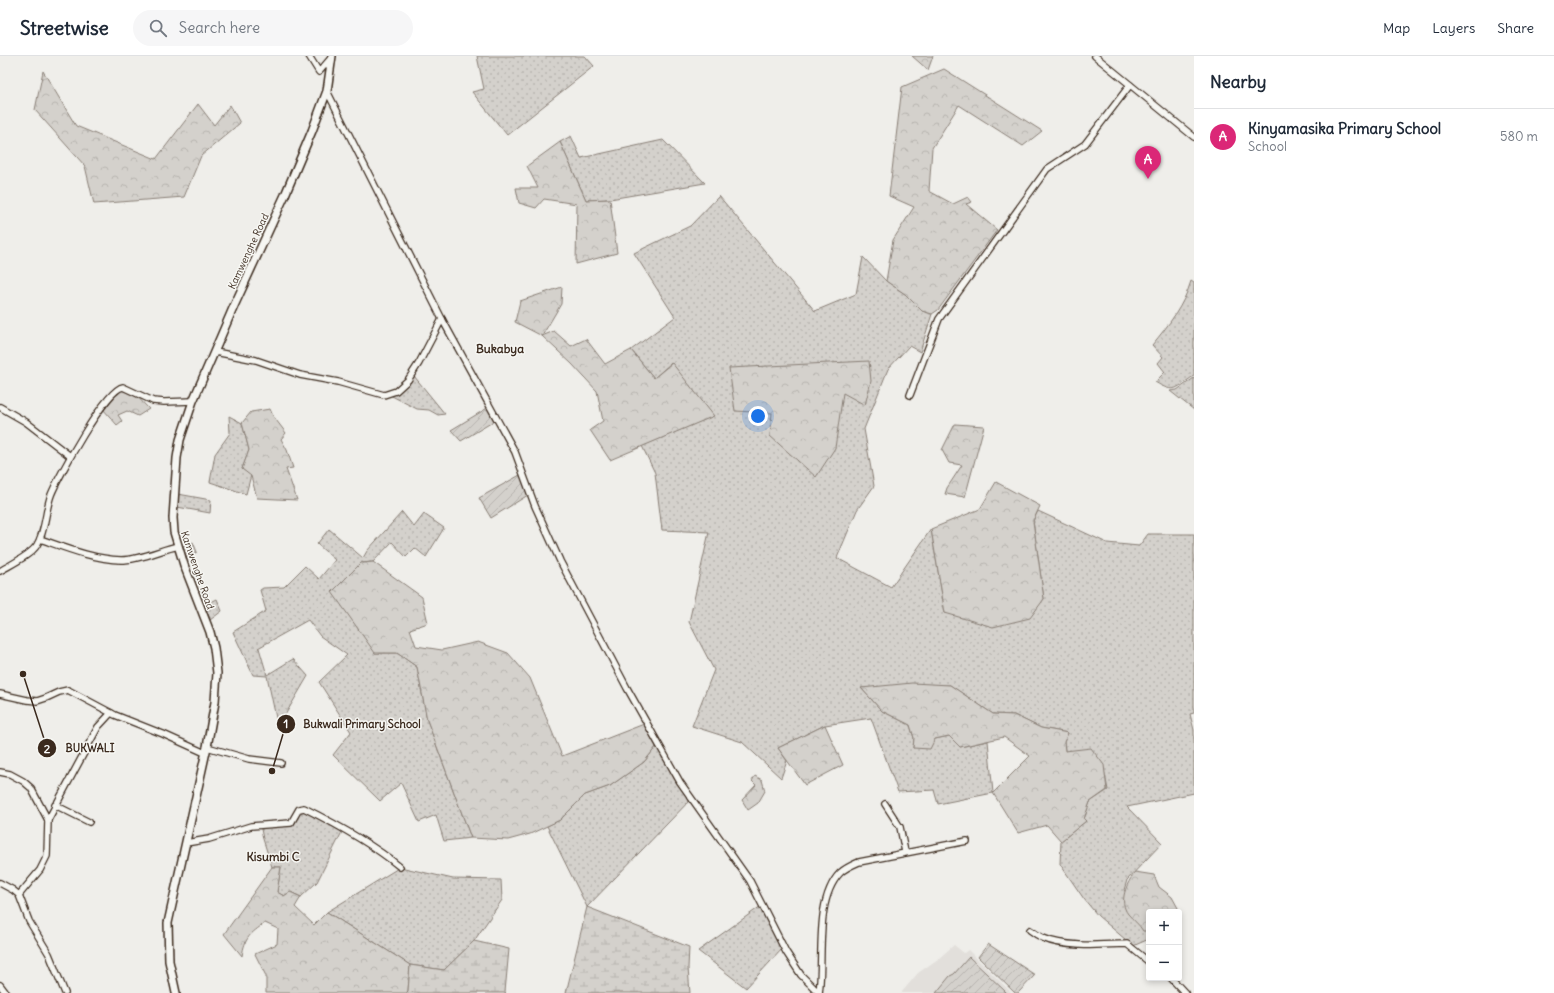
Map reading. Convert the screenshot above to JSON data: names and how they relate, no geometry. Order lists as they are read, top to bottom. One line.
{"streets":{"main road":["Kamwenghe Road"]},"districts":["Bukabya","Kisumbi C"],"places":["BUKWALI","Bukwali Primary School"],"page":{"header":"Streetwise","search":"Search here","nav":["Map","Layers","Share"],"heading":"Nearby","list":[{"mark":"A","name":"Kinyamasika Primary School","note":"School","value":"580 m"}],"pins":"A","map_buttons":["+","−"]}}
